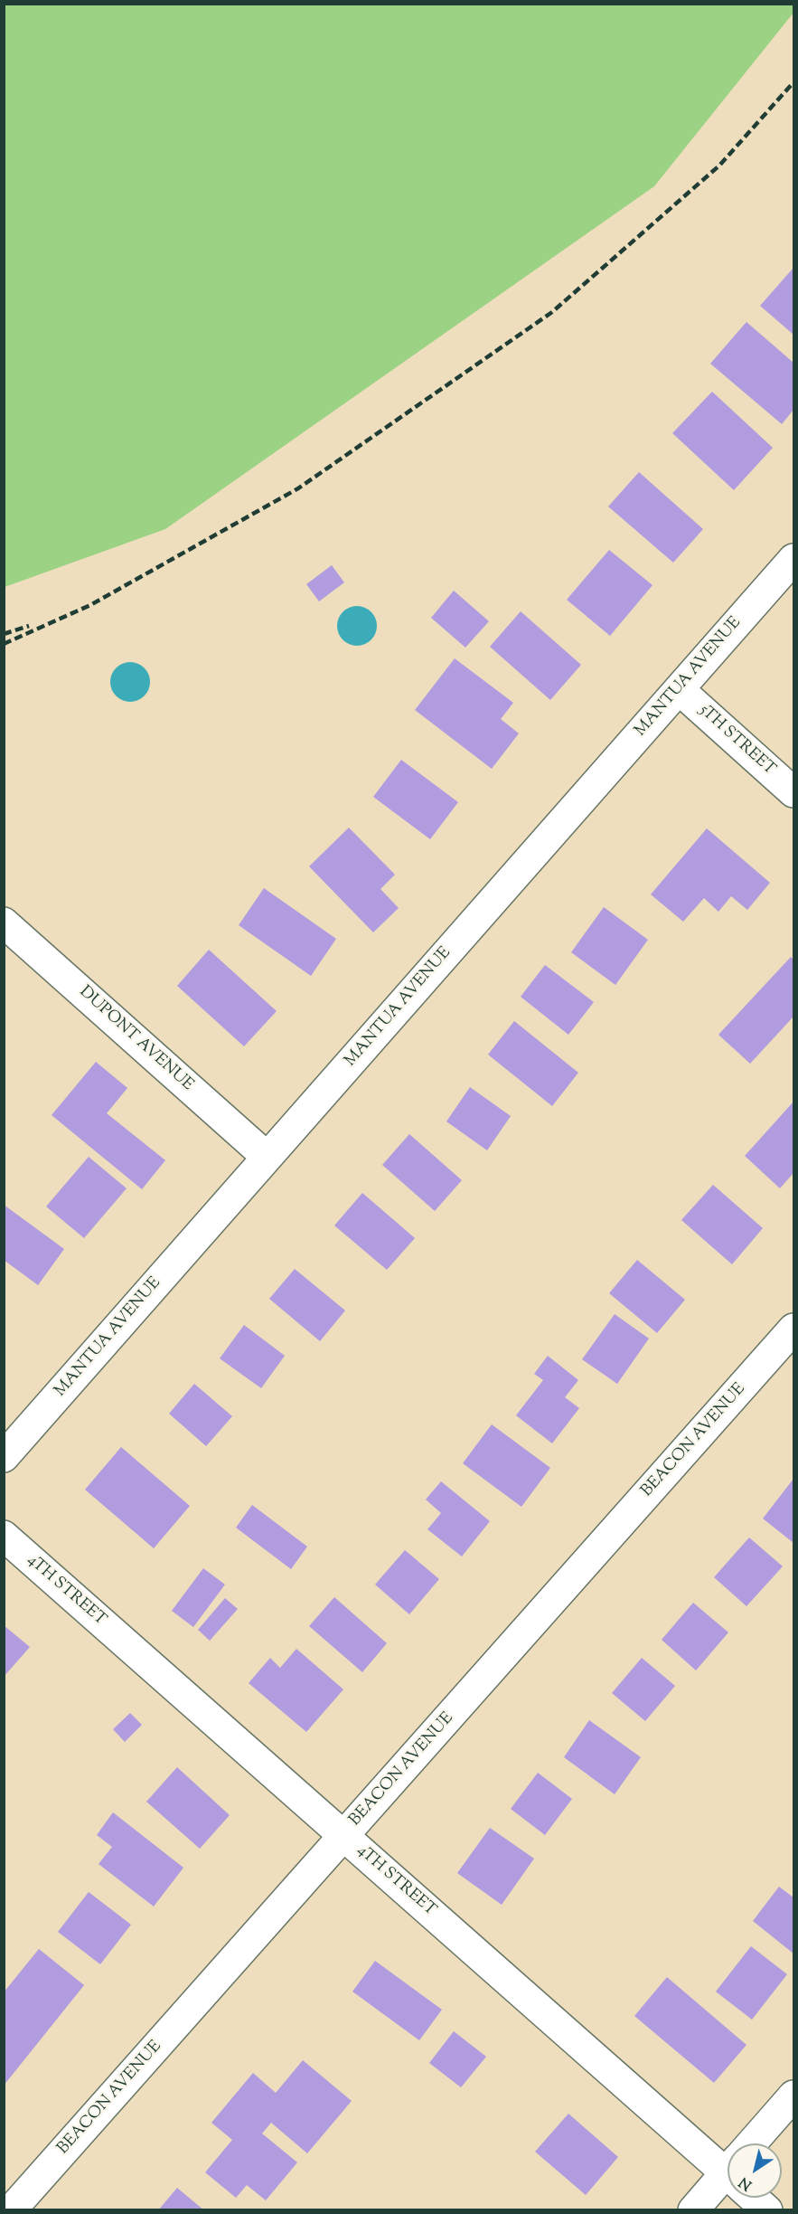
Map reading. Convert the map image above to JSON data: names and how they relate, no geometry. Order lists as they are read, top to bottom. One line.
{"streets":{"street":["MANTUA AVENUE","5TH STREET","DUPONT AVENUE","BEACON AVENUE","4TH STREET"]},"crossings":[["MANTUA AVENUE","5TH STREET"],["MANTUA AVENUE","DUPONT AVENUE"],["BEACON AVENUE","4TH STREET"]],"north":"bottom left"}
